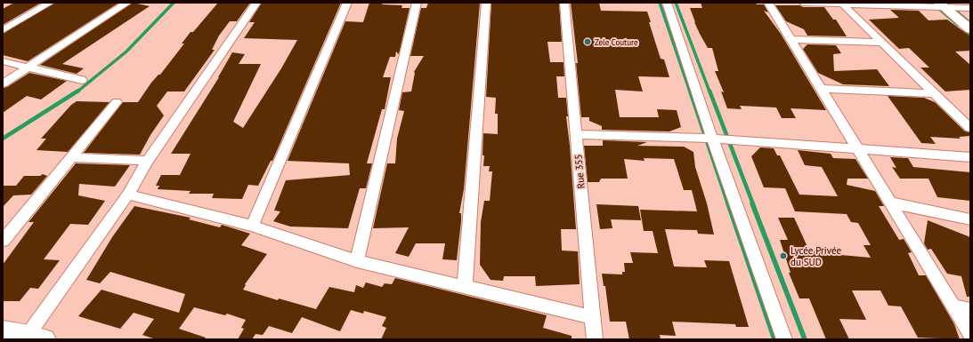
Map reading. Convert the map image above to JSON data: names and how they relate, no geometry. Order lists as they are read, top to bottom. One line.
{"streets":{"street":["Rue 355"]},"places":["Zele Couture","Lycée Privée du SUD"]}
